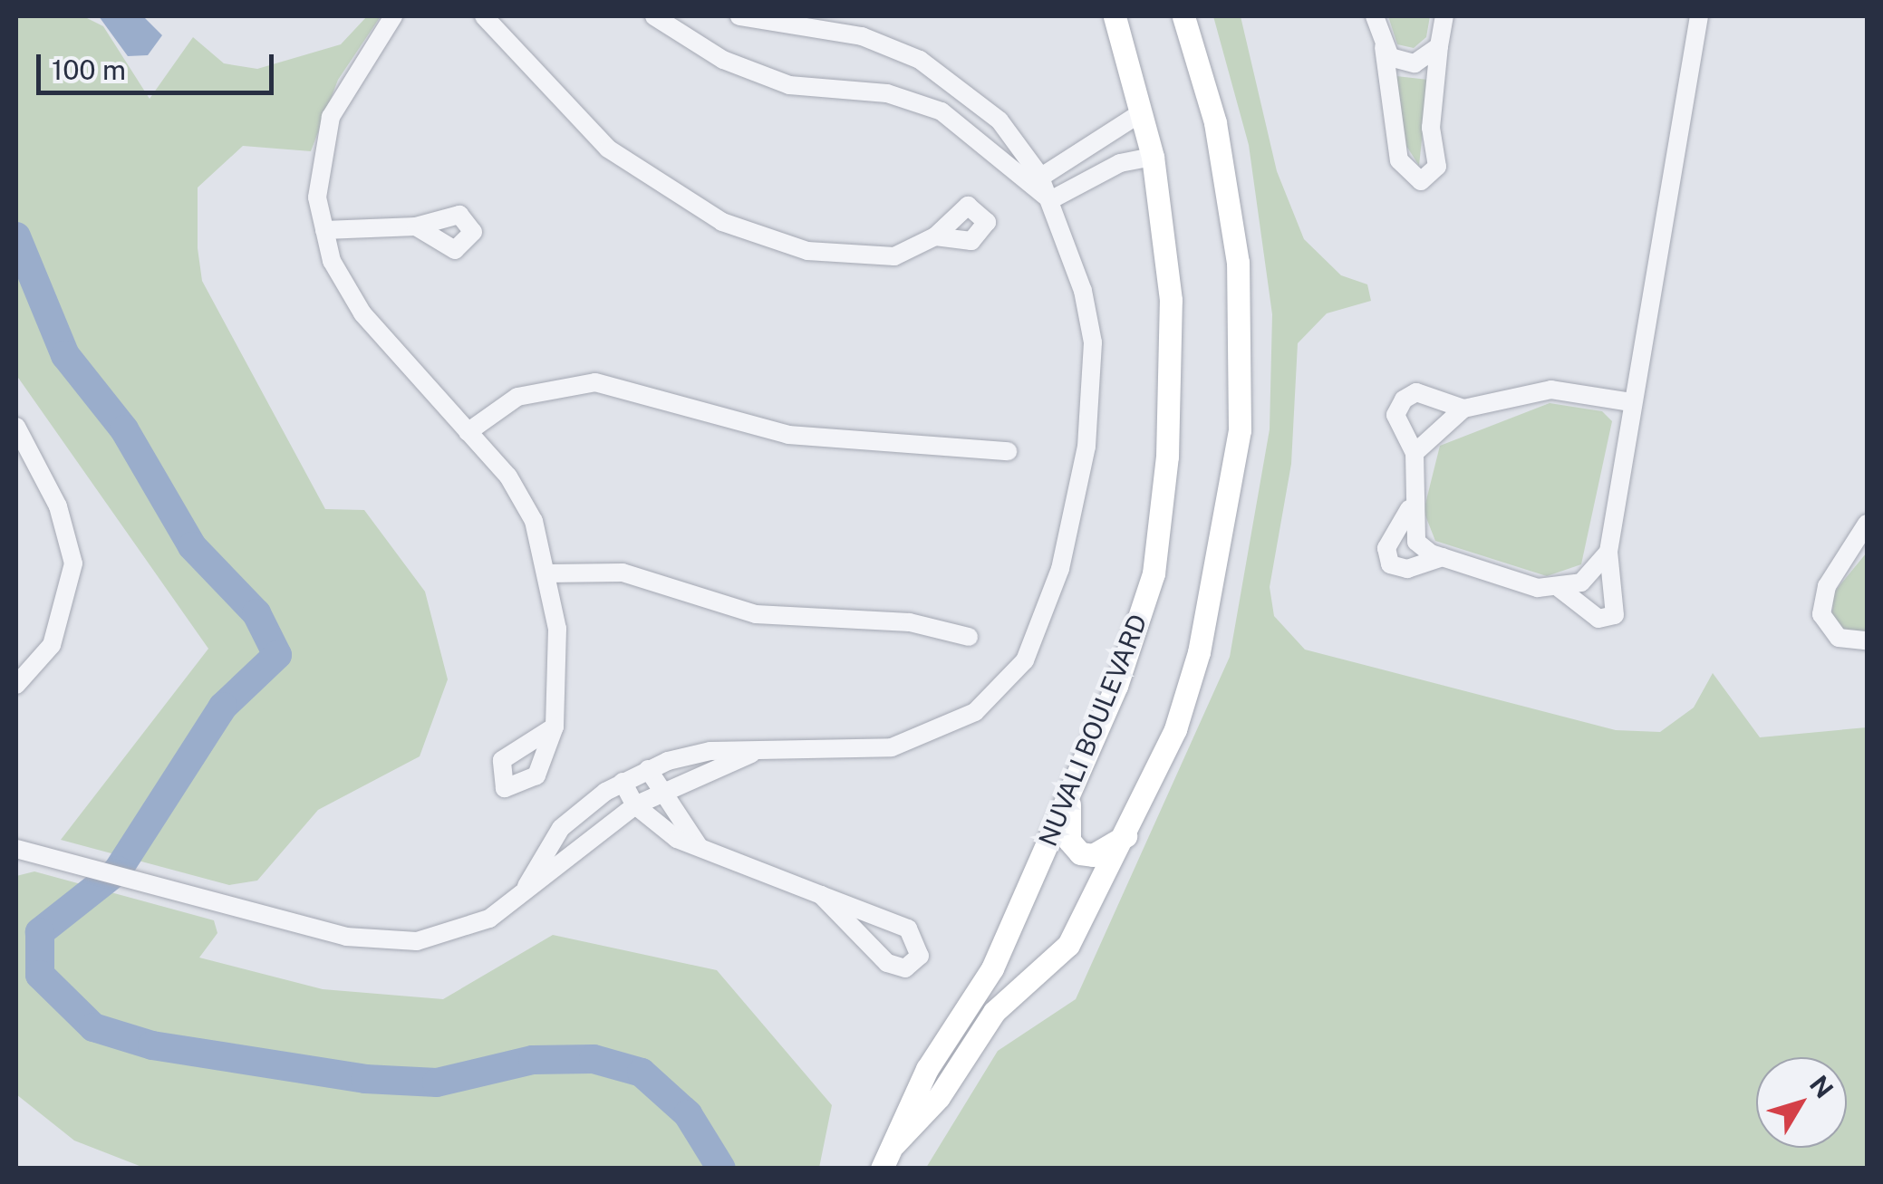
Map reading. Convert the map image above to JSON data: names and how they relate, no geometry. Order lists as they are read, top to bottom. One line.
{"streets":{"main road":["NUVALI BOULEVARD"]},"scale_bar":"100 m","north":"top right"}
